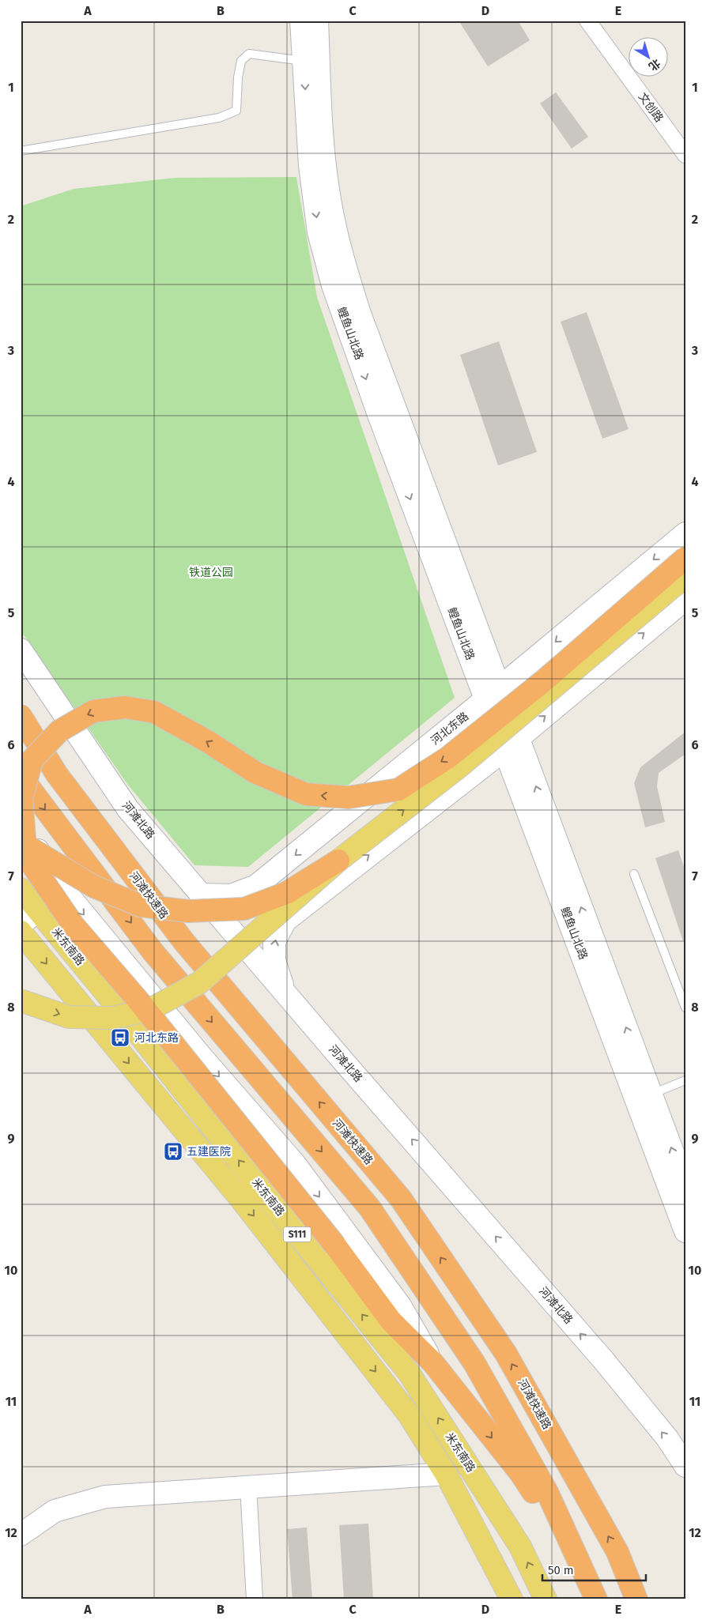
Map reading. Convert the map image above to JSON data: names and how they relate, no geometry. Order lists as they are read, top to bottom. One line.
{"streets":{"highway":["河滩快速路"],"main road":["鲤鱼山北路","河北东路","河滩北路","米东南路","S111"],"street":["文创路"]},"crossings":[["鲤鱼山北路","河北东路"],["河北东路","河滩北路"]],"parks":["铁道公园"],"places":{"bus stop":["河北东路","五建医院"]},"scale_bar":"50 m","north":"bottom right","grid":{"columns":["A","B","C","D","E"],"rows":["1","2","3","4","5","6","7","8","9","10","11","12"]}}
